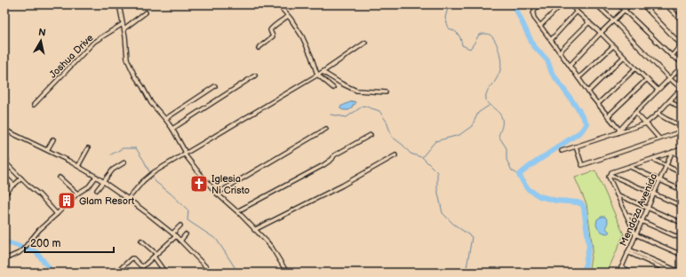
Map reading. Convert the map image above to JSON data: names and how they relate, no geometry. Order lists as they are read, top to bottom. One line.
{"streets":{"street":["Joshua Drive","Mendoza Avenida"]},"places":{"church":["Iglesia Ni Cristo"],"building":["Glam Resort"]},"scale_bar":"200 m","north":"top"}
